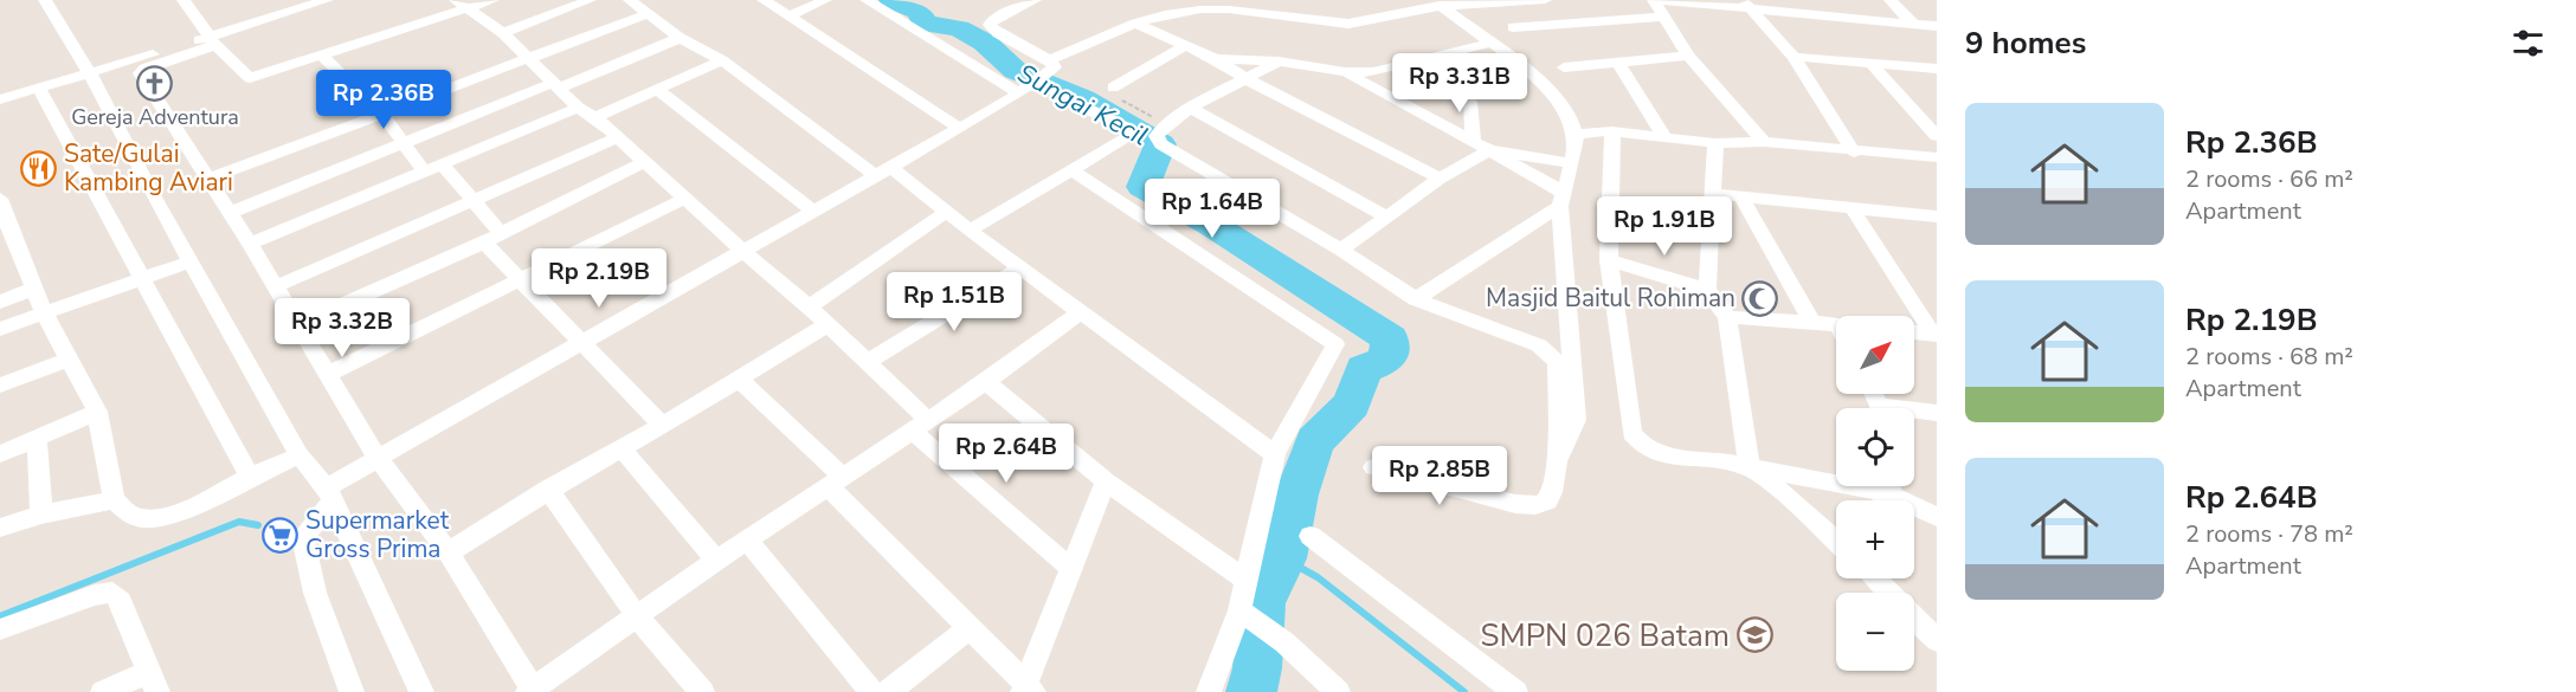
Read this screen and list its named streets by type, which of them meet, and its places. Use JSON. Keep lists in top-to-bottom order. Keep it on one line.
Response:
{"water":["Sungai Kecil"],"places":{"church":["Gereja Adventura"],"restaurant":["Sate/Gulai Kambing Aviari"],"mosque":["Masjid Baitul Rohiman"],"supermarket":["Supermarket Gross Prima"],"school or university":["SMPN 026 Batam"]},"north":"top right","page":{"heading":"9 homes","price":["Rp 3.31B","Rp 2.36B","Rp 1.64B","Rp 1.91B","Rp 2.19B","Rp 1.51B","Rp 3.32B","Rp 2.64B","Rp 2.85B"],"list":[{"name":"Rp 2.36B","note":"2 rooms · 66 m² · Apartment"},{"name":"Rp 2.19B","note":"2 rooms · 68 m² · Apartment"},{"name":"Rp 2.64B","note":"2 rooms · 78 m² · Apartment"}],"map_buttons":["+","−"]}}
